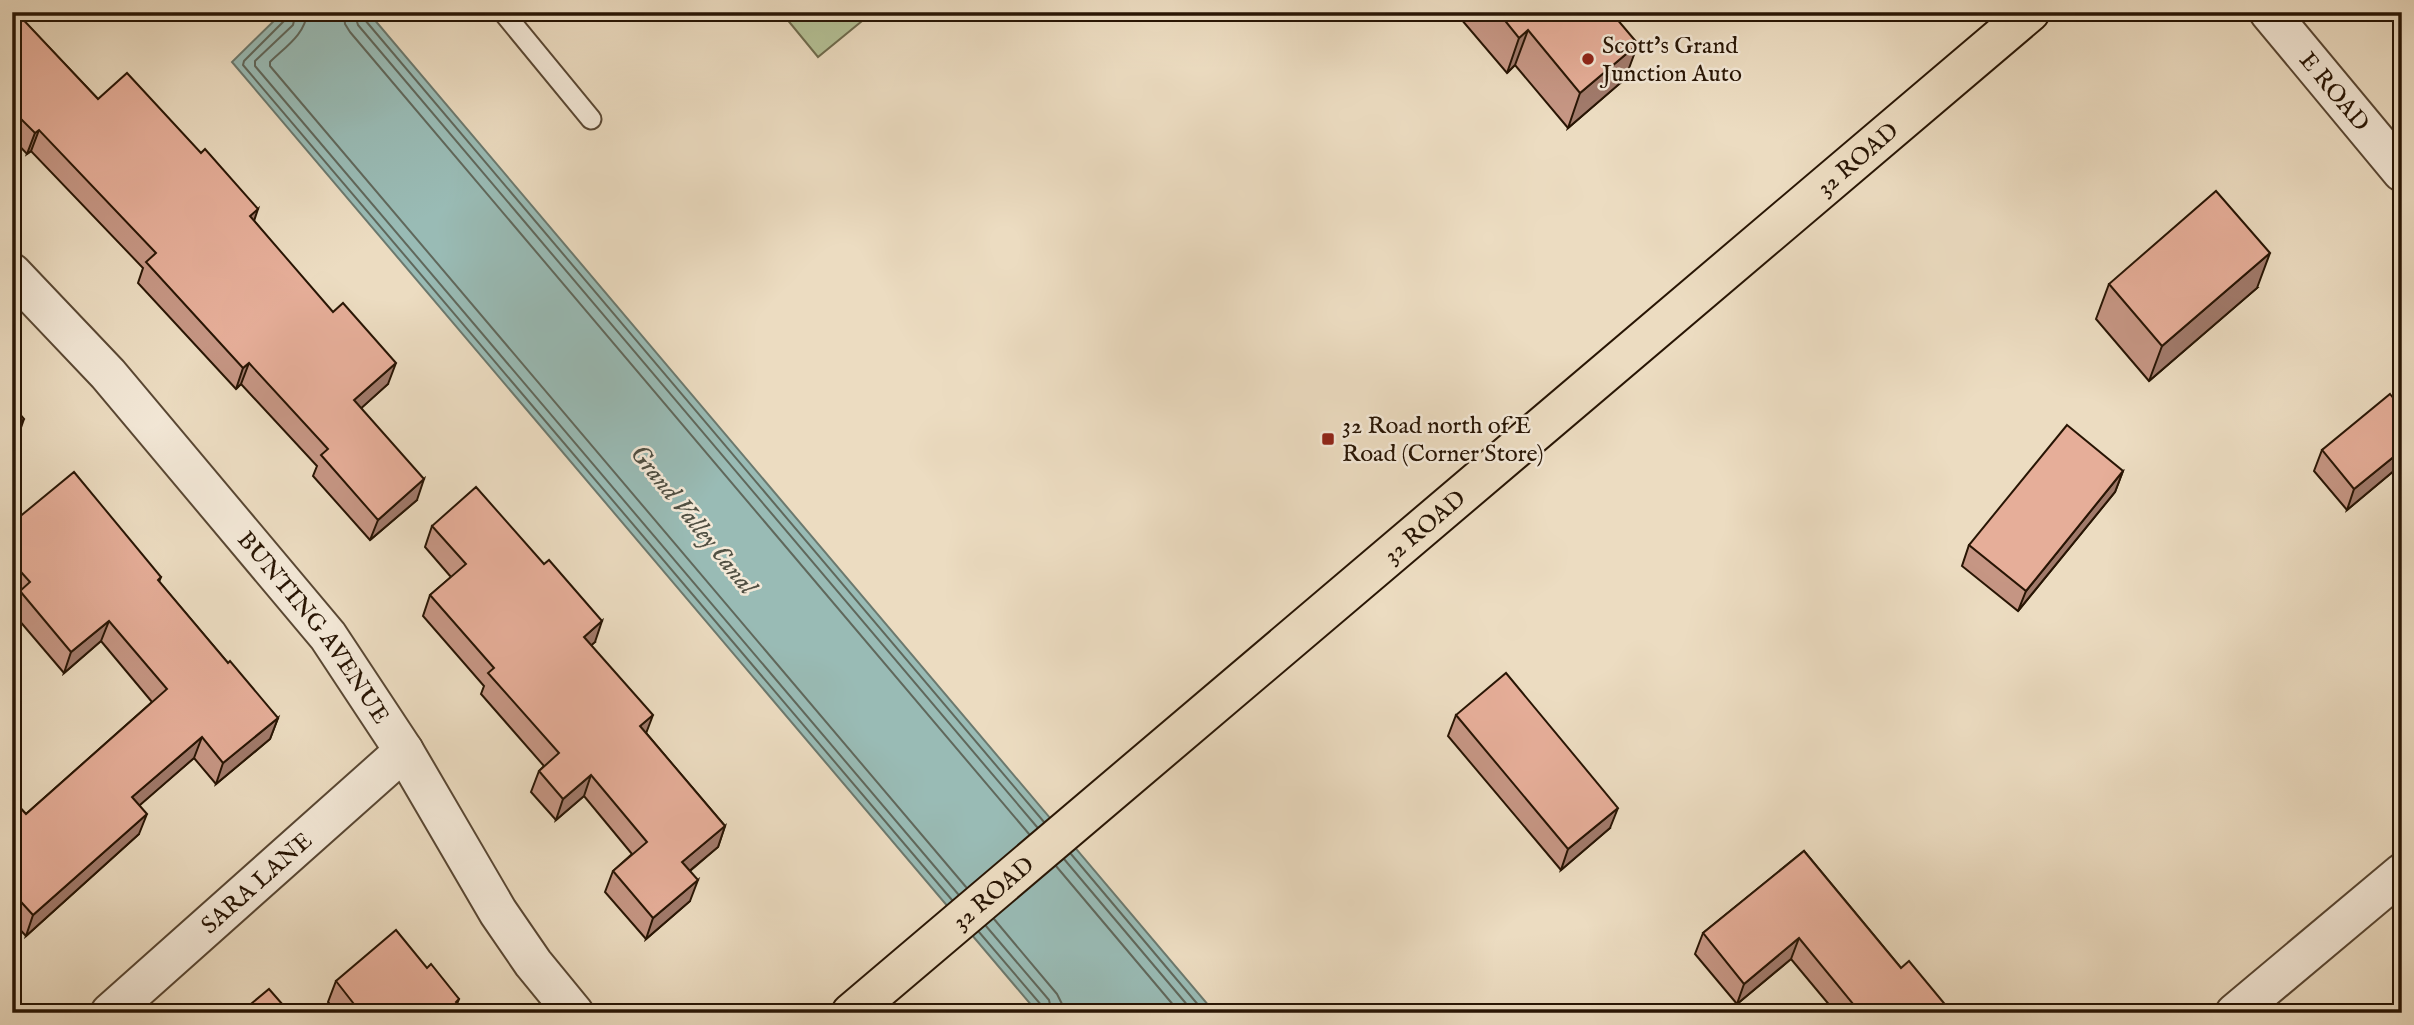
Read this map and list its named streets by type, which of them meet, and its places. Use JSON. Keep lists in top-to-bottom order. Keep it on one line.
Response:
{"streets":{"main road":["32 ROAD"],"street":["E ROAD","BUNTING AVENUE","SARA LANE"]},"crossings":[["BUNTING AVENUE","SARA LANE"]],"water":["Grand Valley Canal"],"places":{"other":["Scott's Grand Junction Auto"],"transit":["32 Road north of E Road (Corner Store)"]}}
